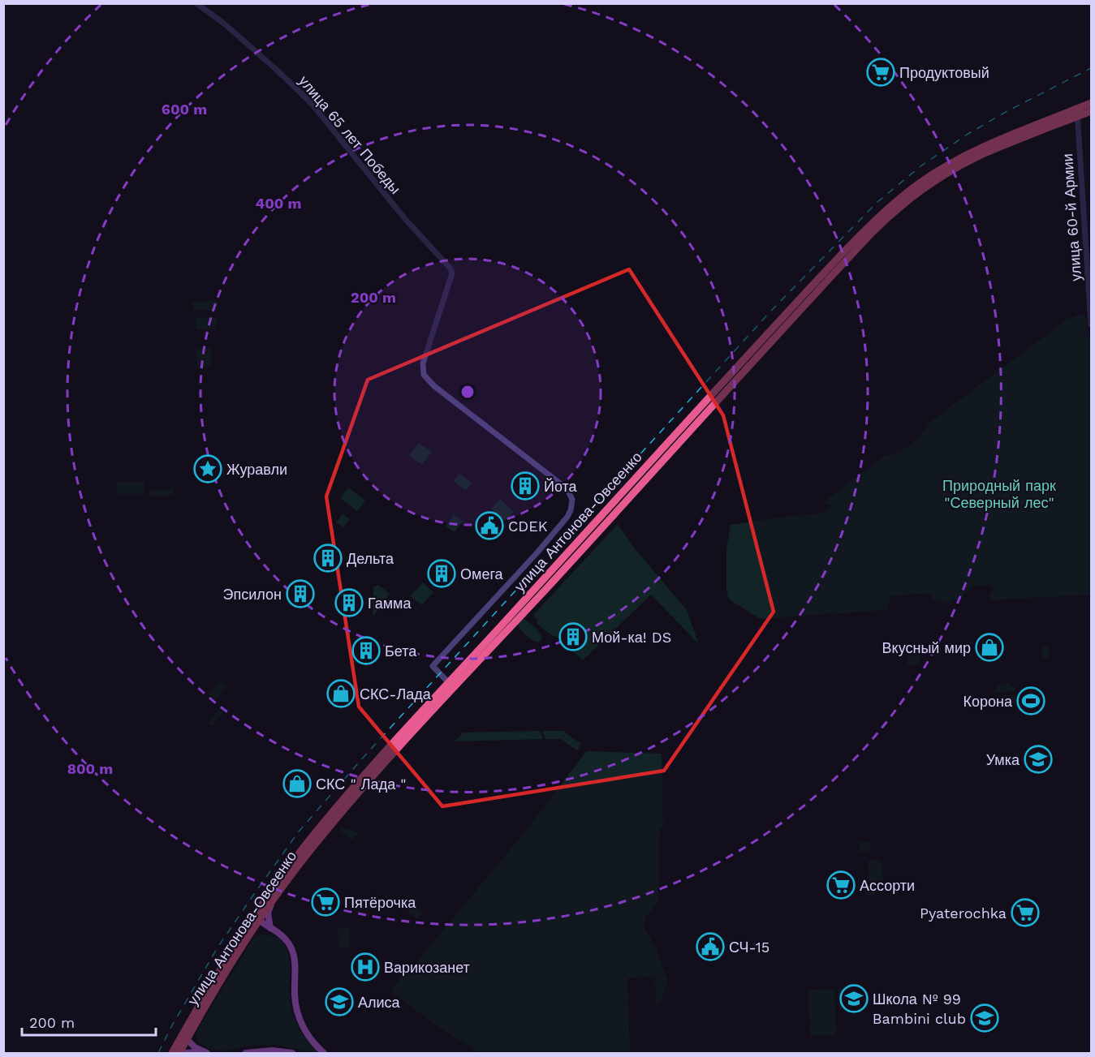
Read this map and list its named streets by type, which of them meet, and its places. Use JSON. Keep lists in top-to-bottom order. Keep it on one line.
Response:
{"streets":{"highway":["улица Антонова-Овсеенко"],"street":["улица 65 лет Победы","улица 60-й Армии"]},"crossings":[["улица 65 лет Победы","улица Антонова-Овсеенко"],["улица 60-й Армии","улица Антонова-Овсеенко"]],"parks":["Природный парк \"Северный лес\""],"places":{"supermarket":["Продуктовый","Ассорти","Пятёрочка","Pyaterochka"],"place":["Журавли"],"building":["Йота","Дельта","Омега","Эпсилон","Гамма","Мой-ка! DS","Бета"],"public building":["CDEK","СЧ-15"],"shop":["Вкусный мир","СКС-Лада","СКС \" Лада \""],"sports":["Корона"],"school or university":["Умка","Школа № 99","Алиса","Bambini club"],"hospital":["Варикозанет"]},"scale_bar":"200 m","rings":["600 m","400 m","200 m","800 m"]}
